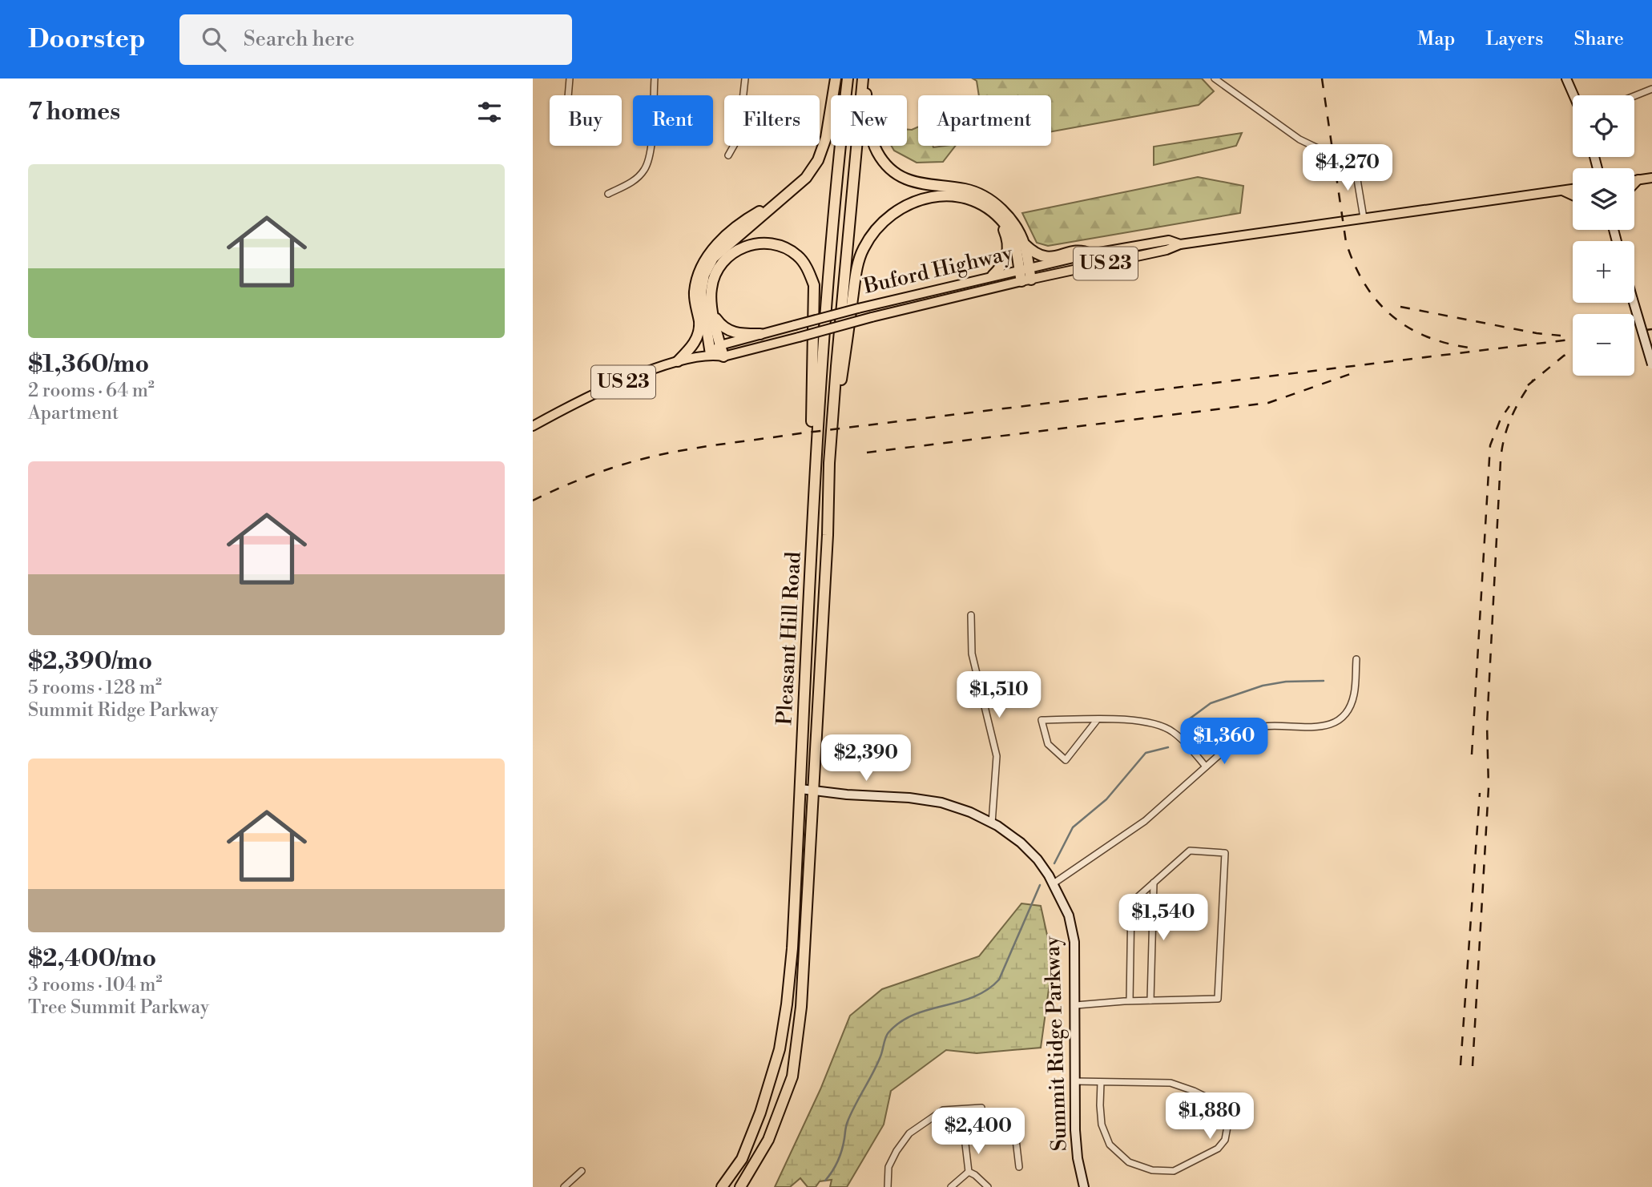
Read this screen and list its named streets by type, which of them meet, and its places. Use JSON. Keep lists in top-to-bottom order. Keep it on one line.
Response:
{"streets":{"highway":["Pleasant Hill Road"],"main road":["US 23","Buford Highway"],"street":["Summit Ridge Parkway"]},"crossings":[["Pleasant Hill Road","Summit Ridge Parkway"]],"page":{"header":"Doorstep","search":"Search here","nav":["Map","Layers","Share"],"heading":"7 homes","map_buttons":["+","−"],"chip":["Buy","Rent","Filters","New","Apartment"],"price":["$4,270","$1,510","$1,360","$2,390","$1,540","$1,880","$2,400"],"list":[{"name":"$1,360/mo","note":"2 rooms · 64 m² · Apartment"},{"name":"$2,390/mo","note":"5 rooms · 128 m² · Summit Ridge Parkway"},{"name":"$2,400/mo","note":"3 rooms · 104 m² · Tree Summit Parkway"}]}}
